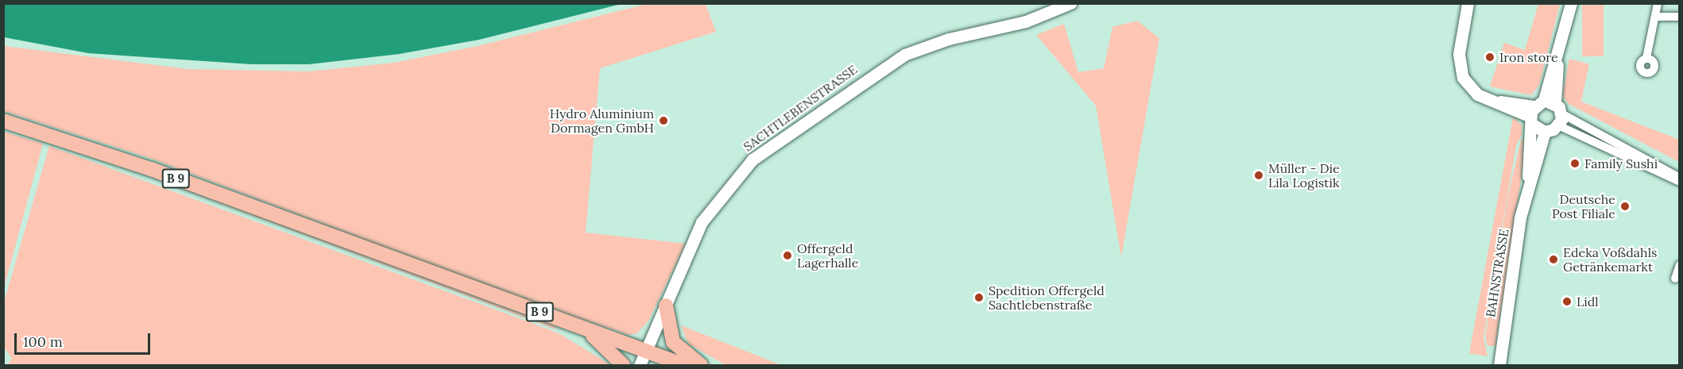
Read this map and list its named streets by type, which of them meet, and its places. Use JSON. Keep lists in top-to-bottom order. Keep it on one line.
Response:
{"streets":{"main road":["B 9"],"street":["SACHTLEBENSTRASSE","BAHNSTRASSE"]},"crossings":[["SACHTLEBENSTRASSE","B 9"]],"places":["Iron store","Hydro Aluminium Dormagen GmbH","Family Sushi","Müller - Die Lila Logistik","Deutsche Post Filiale","Offergeld Lagerhalle","Edeka Voßdahls Getränkemarkt","Spedition Offergeld Sachtlebenstraße","Lidl"],"scale_bar":"100 m"}
